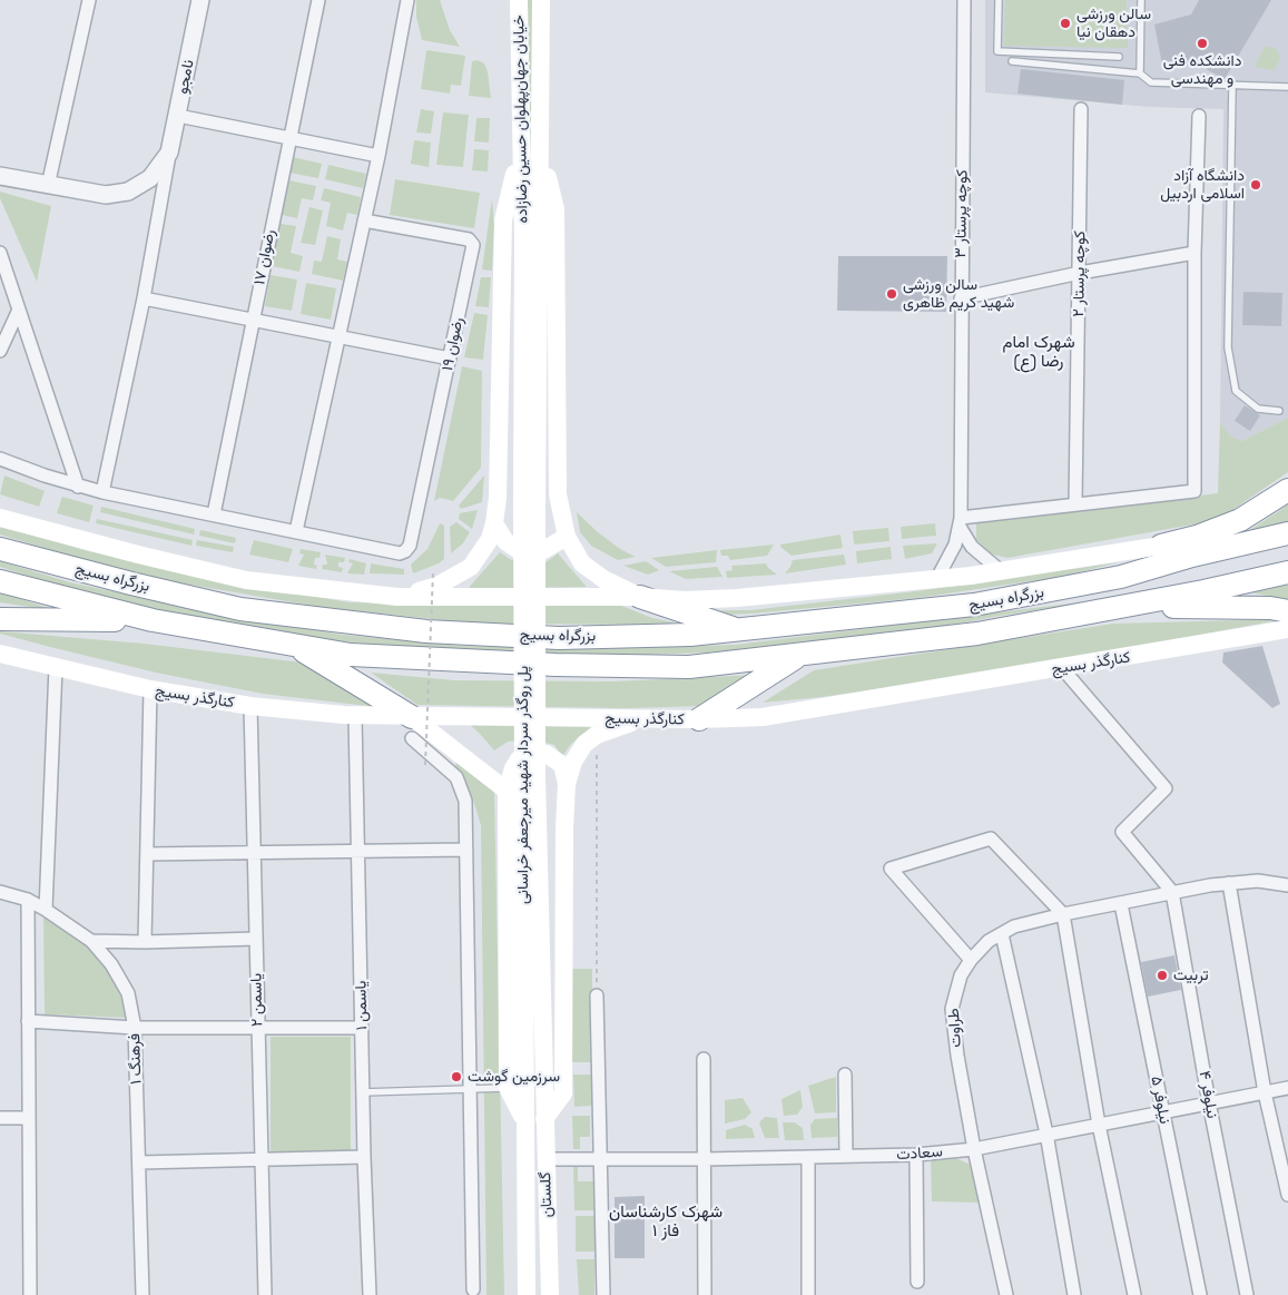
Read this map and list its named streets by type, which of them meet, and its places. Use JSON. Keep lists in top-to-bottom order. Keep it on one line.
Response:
{"streets":{"highway":["بزرگراه بسیج"],"main road":["خیابان جهان‌پهلوان حسین رضا‌زاده","کنارگذر بسیج","پل روگذر سردار شهید میرجعفر خراسانی","گلستان"],"street":["نامجو","کوچه پرستار ۳","رضوان ۱۷","کوچه پرستار ۲","رضوان ۱۹","یاسمن ۲","یاسمن ۱","طراوت","فرهنگ ۱","نیلوفر ۴","نیلوفر ۵","سعادت"]},"crossings":[["خیابان جهان‌پهلوان حسین رضا‌زاده","پل روگذر سردار شهید میرجعفر خراسانی"],["کنارگذر بسیج","یاسمن ۲"],["کنارگذر بسیج","یاسمن ۱"],["پل روگذر سردار شهید میرجعفر خراسانی","گلستان"],["طراوت","نیلوفر ۴"],["طراوت","نیلوفر ۵"],["طراوت","سعادت"],["نیلوفر ۴","سعادت"],["نیلوفر ۵","سعادت"],["سعادت","گلستان"]],"districts":["شهرک امام رضا (ع)","شهرک کارشناسان فاز ۱"],"places":["سالن ورزشی دهقان نیا","دانشکده فنی و مهندسی","دانشگاه آزاد اسلامی اردبیل","سالن ورزشی شهید کریم ظاهری","تربیت","سرزمین گوشت"]}
